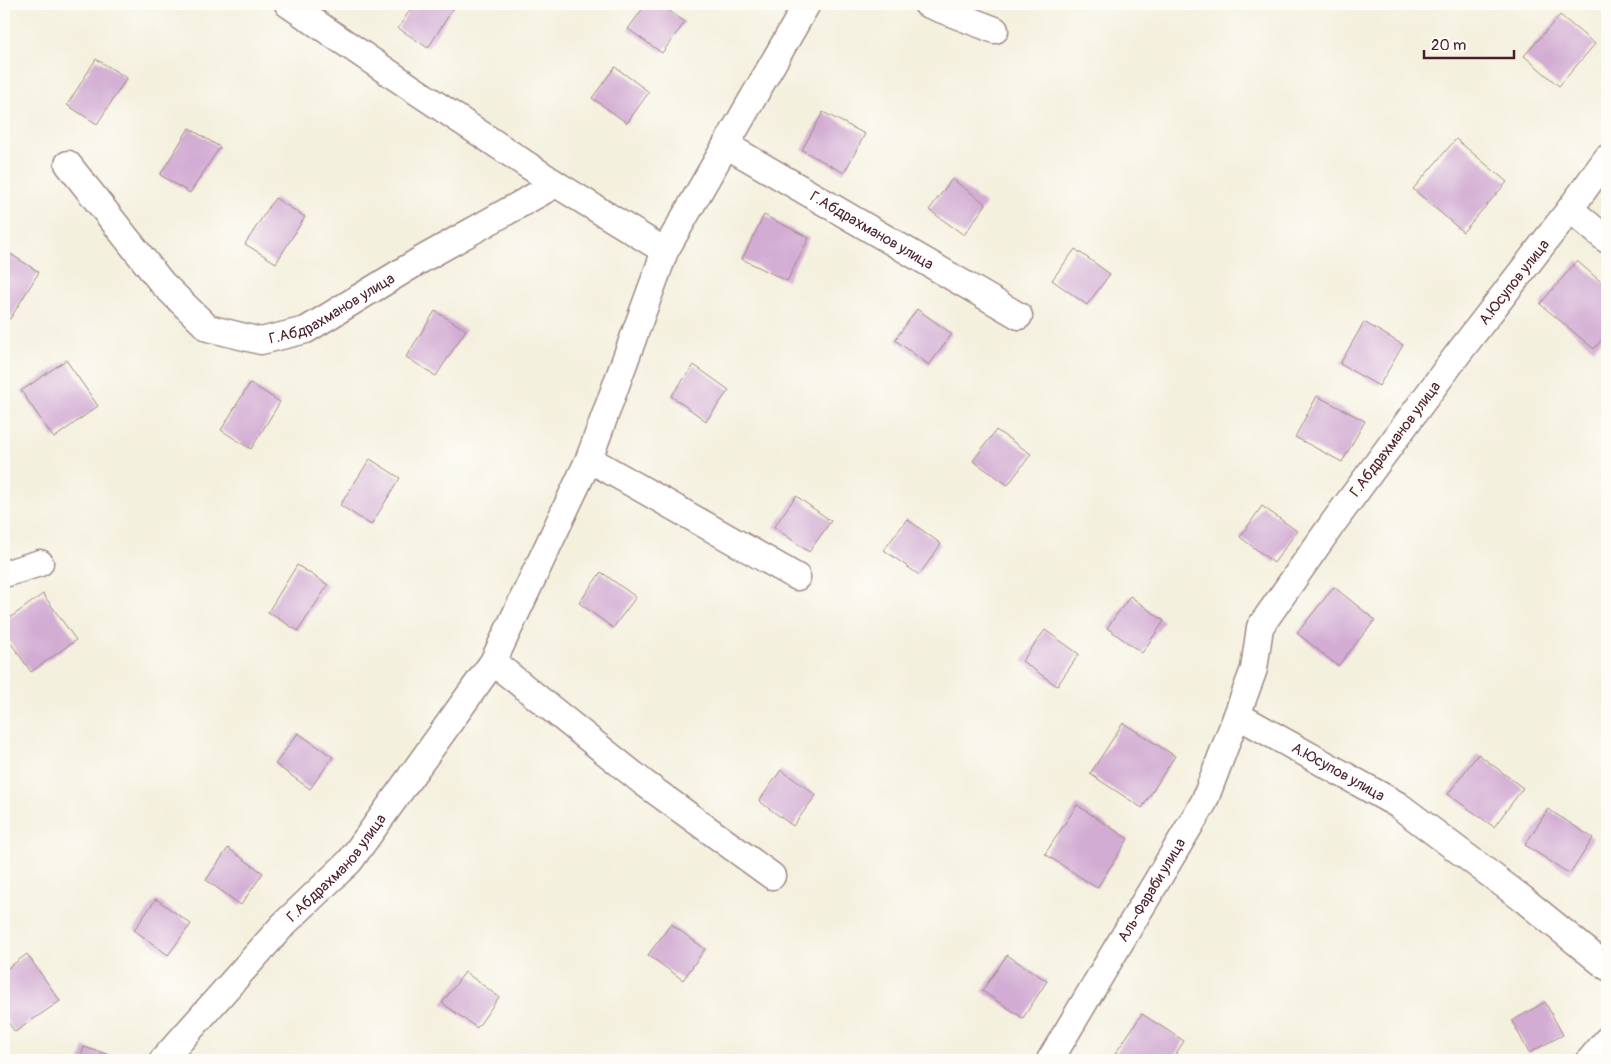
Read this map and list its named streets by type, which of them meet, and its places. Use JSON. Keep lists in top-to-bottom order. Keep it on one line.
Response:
{"streets":{"street":["Г.Абдрахманов улица","А.Юсупов улица","Аль-Фараби улица"]},"crossings":[["Г.Абдрахманов улица","А.Юсупов улица"],["Г.Абдрахманов улица","Аль-Фараби улица"],["А.Юсупов улица","Аль-Фараби улица"]],"scale_bar":"20 m"}
